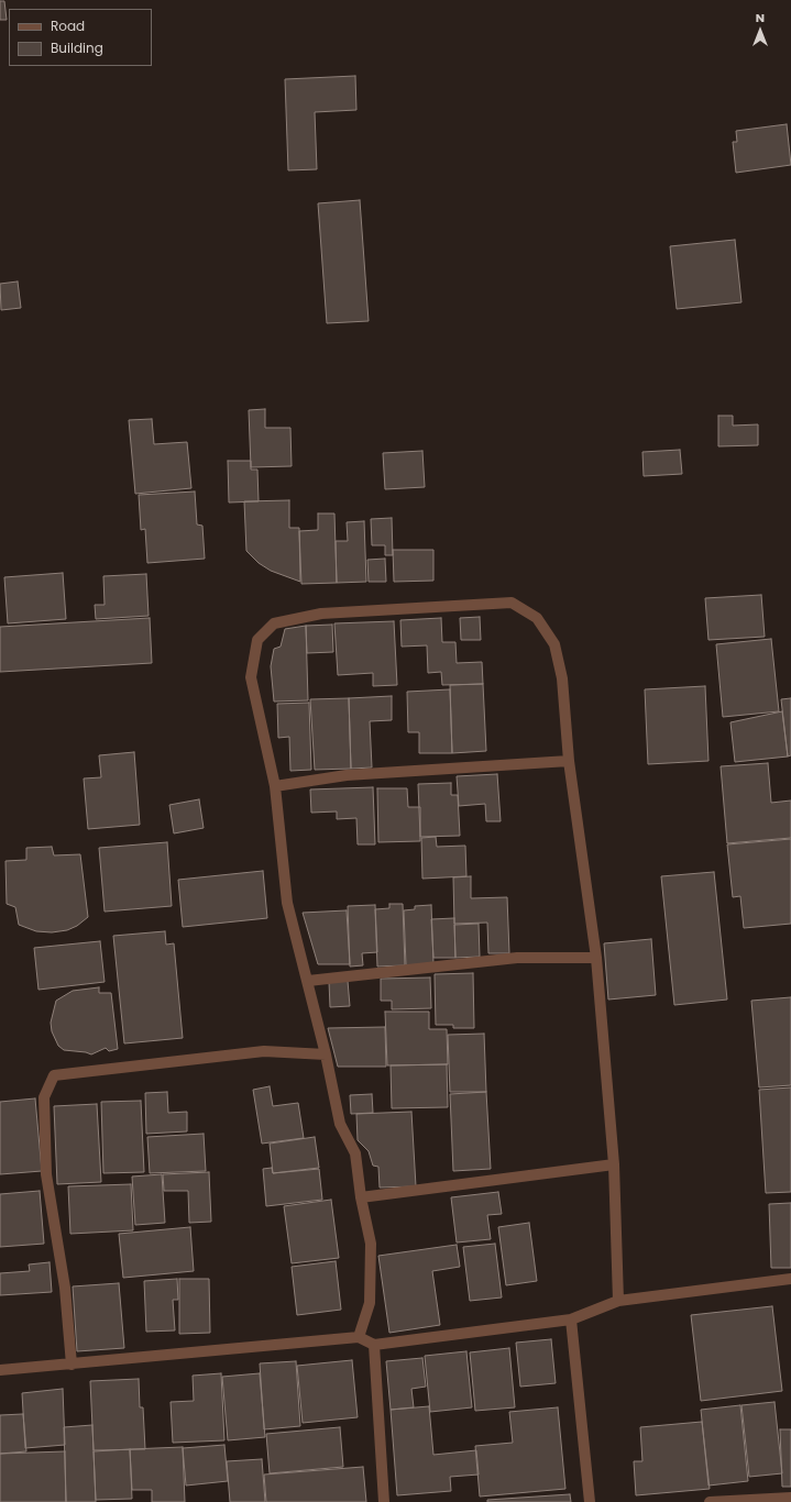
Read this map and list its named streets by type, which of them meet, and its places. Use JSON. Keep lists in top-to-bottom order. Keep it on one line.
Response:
{"legend":["Road","Building"],"north":"top"}
